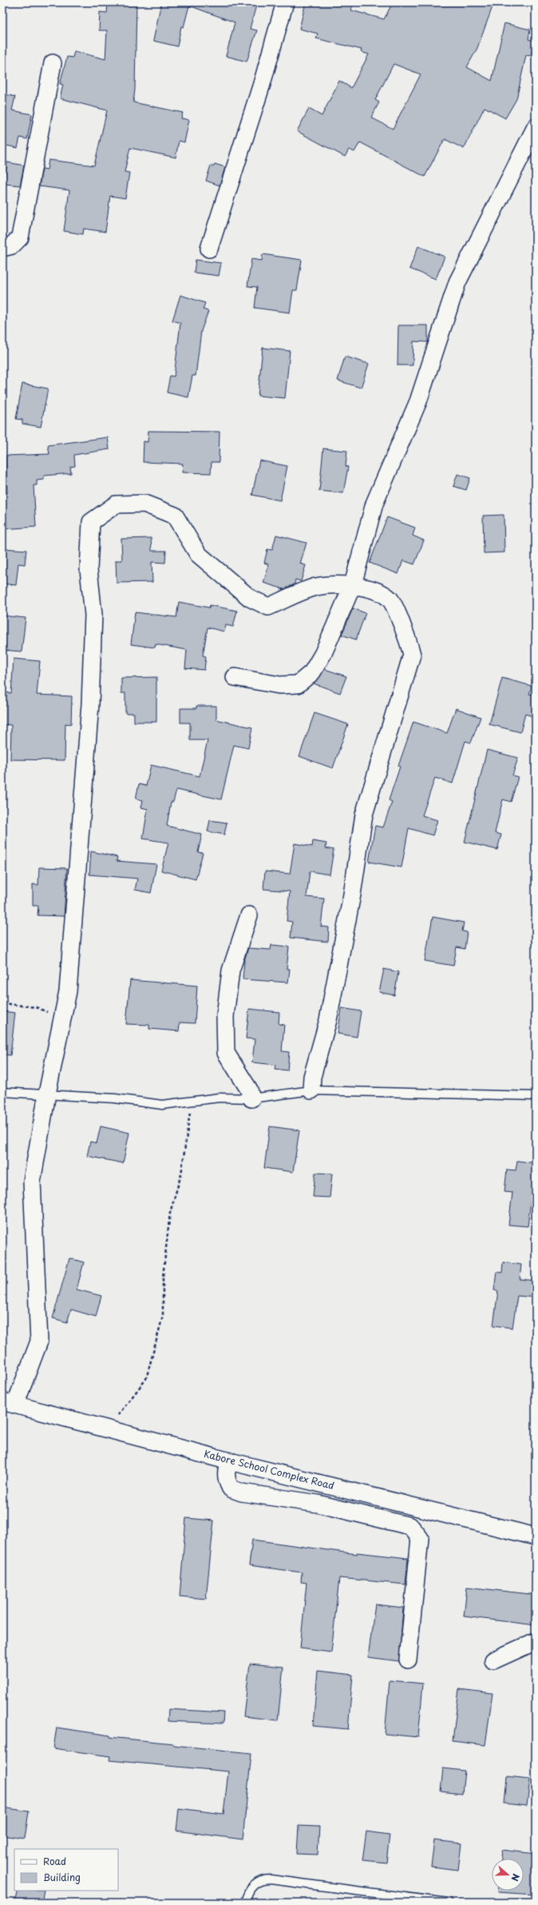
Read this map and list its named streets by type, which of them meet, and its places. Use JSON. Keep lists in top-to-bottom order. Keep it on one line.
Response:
{"streets":{"street":["Kabore School Complex Road"]},"legend":["Road","Building"],"north":"right"}
